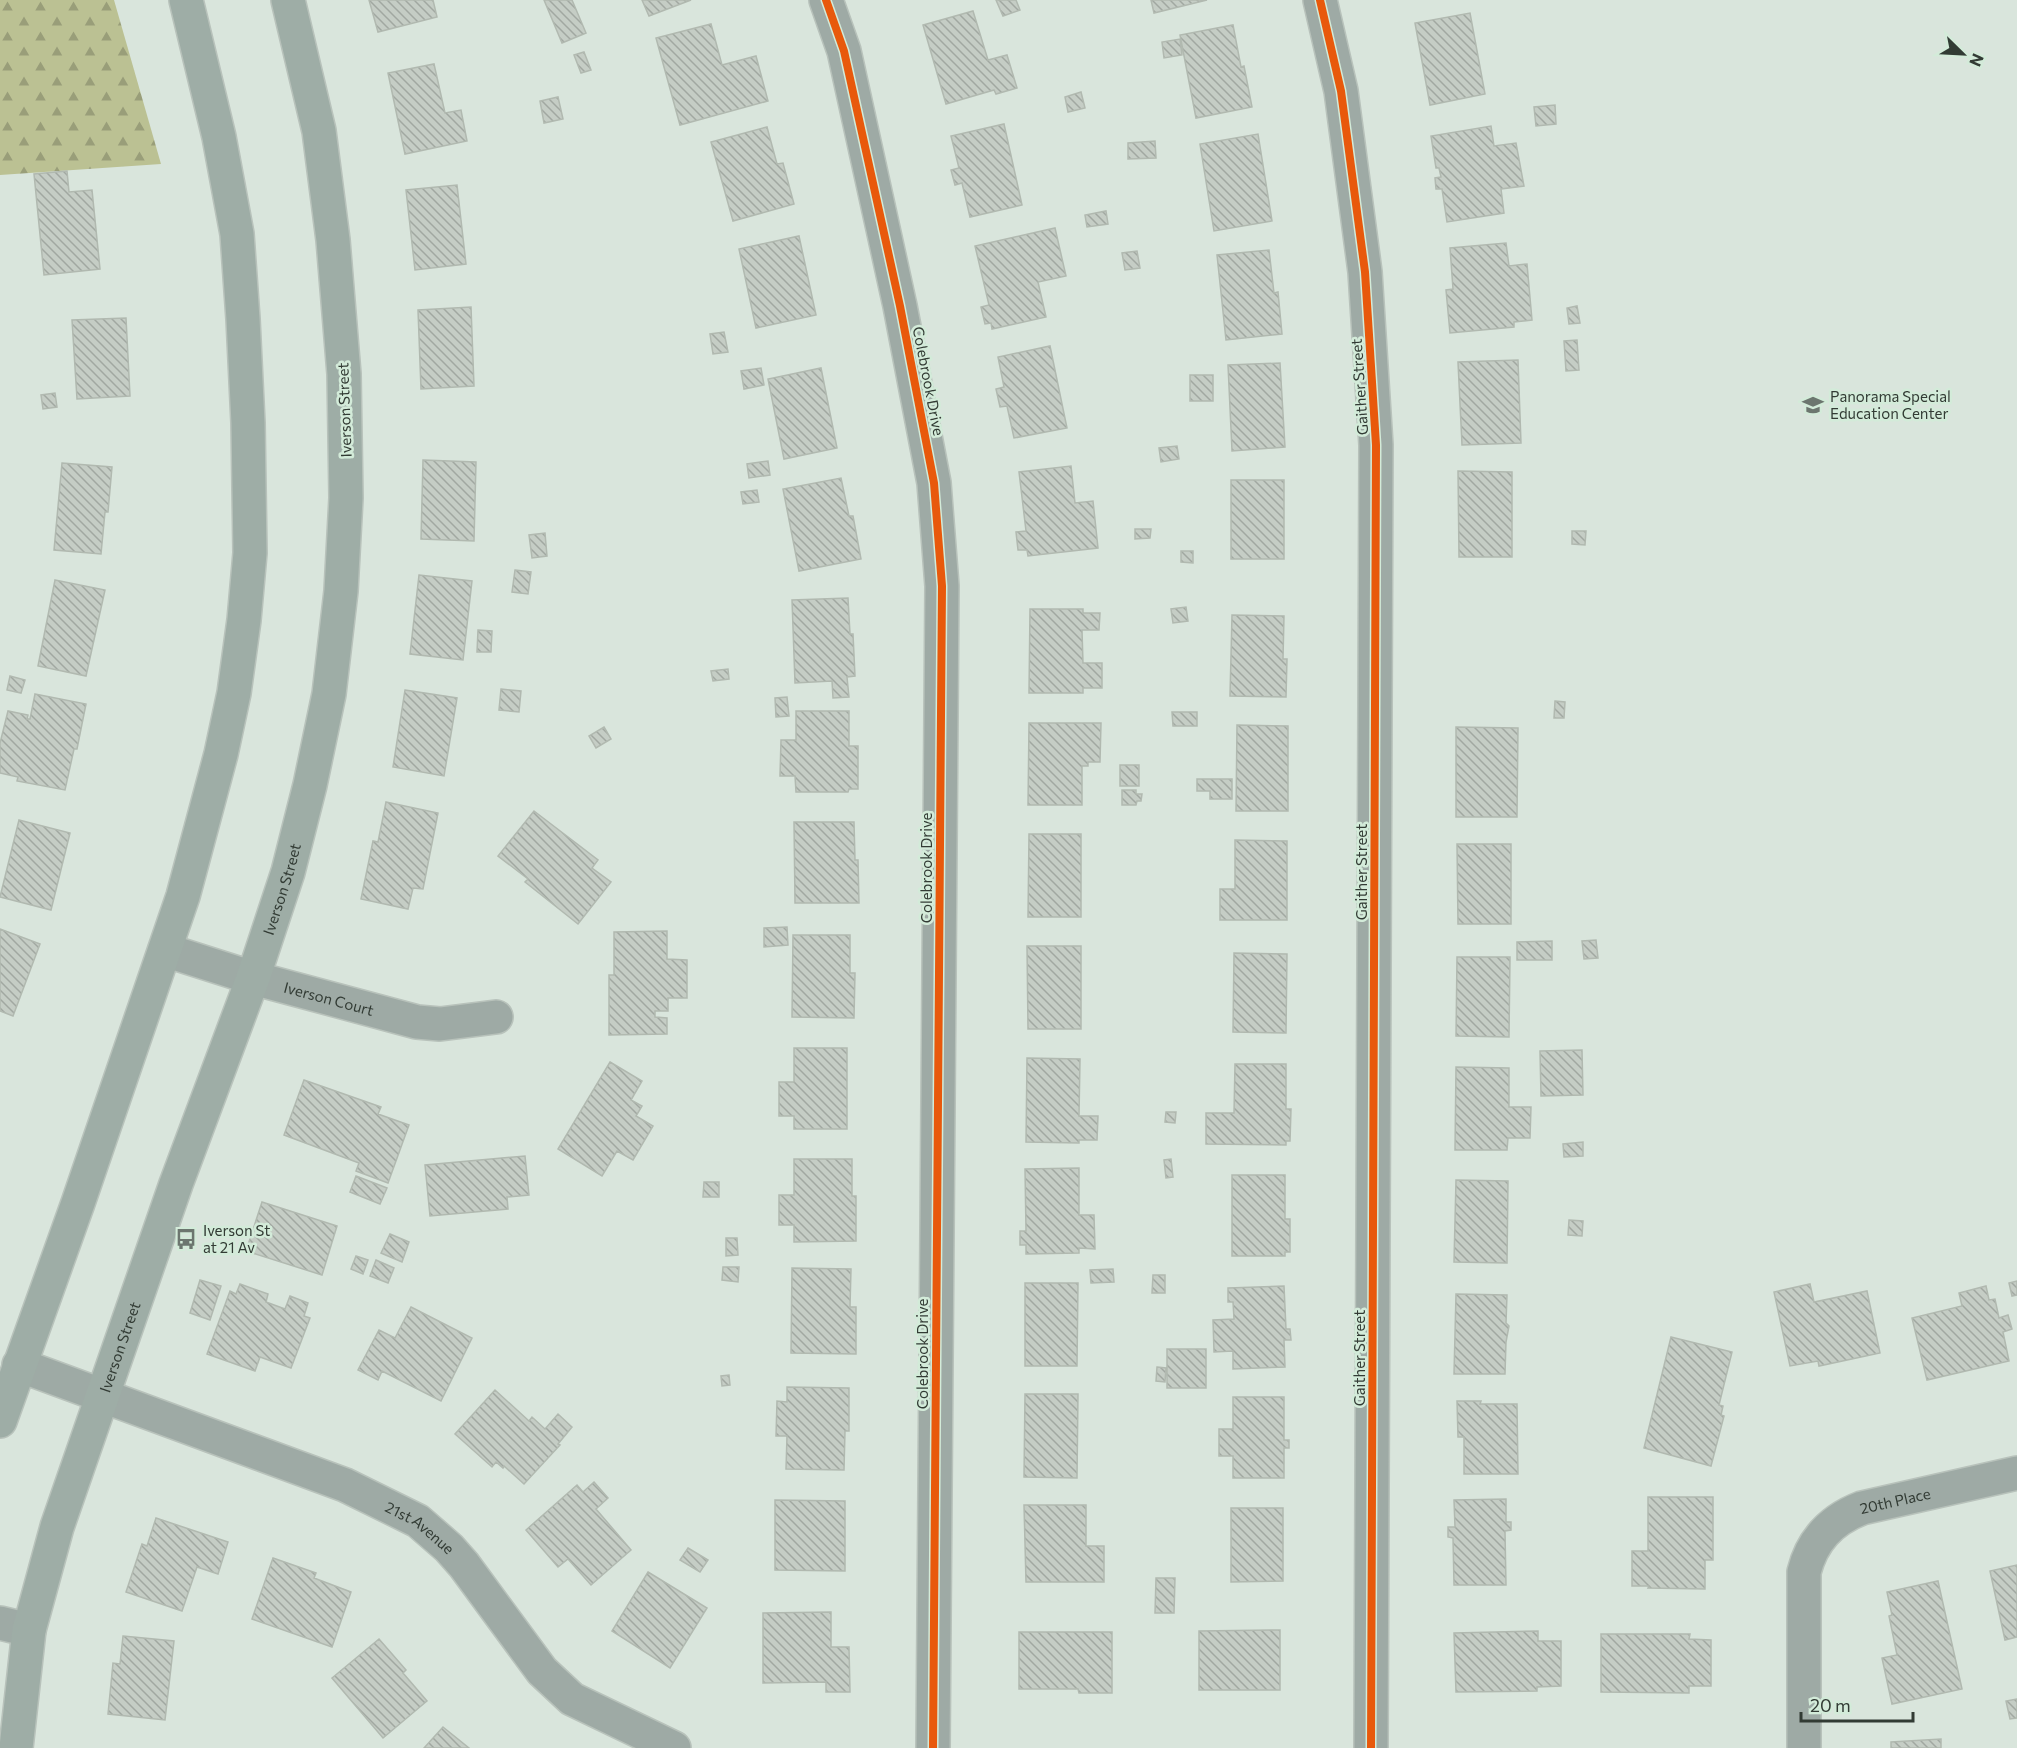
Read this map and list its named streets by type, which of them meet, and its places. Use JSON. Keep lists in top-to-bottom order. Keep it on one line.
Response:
{"streets":{"main road":["Iverson Street"],"street":["Colebrook Drive","Gaither Street","Iverson Court","20th Place","21st Avenue"]},"crossings":[["Iverson Street","Iverson Court"],["Iverson Street","21st Avenue"]],"places":{"school or university":["Panorama Special Education Center"],"bus stop":["Iverson St at 21 Av"]},"scale_bar":"20 m","north":"bottom right"}
